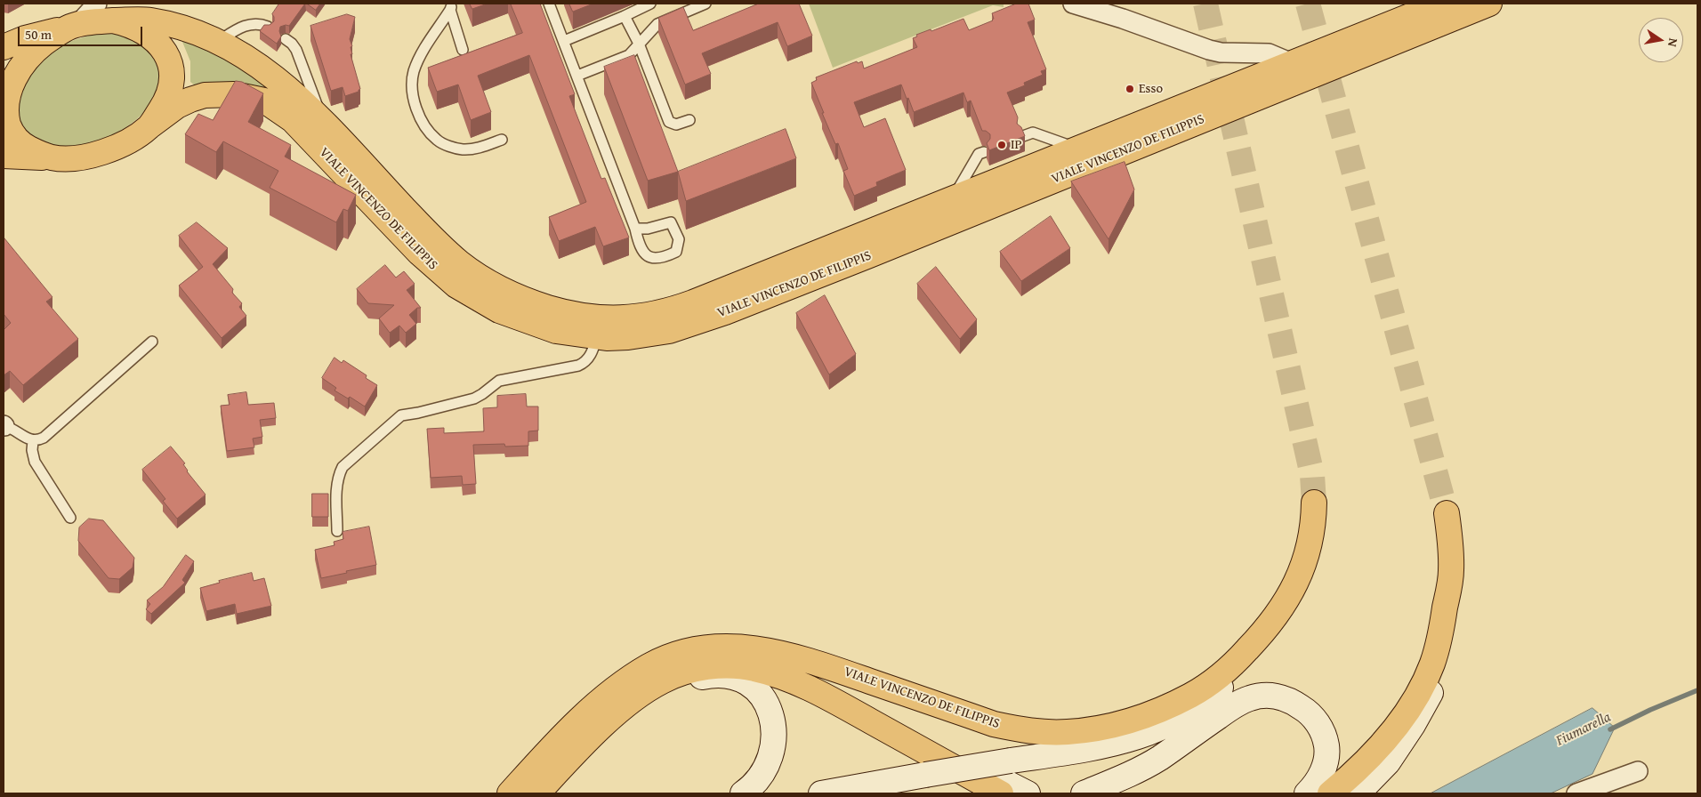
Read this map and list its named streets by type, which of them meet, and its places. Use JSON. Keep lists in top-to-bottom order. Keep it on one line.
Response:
{"streets":{"main road":["VIALE VINCENZO DE FILIPPIS"]},"water":["Fiumarella"],"places":["Esso","IP"],"scale_bar":"50 m","north":"right"}
